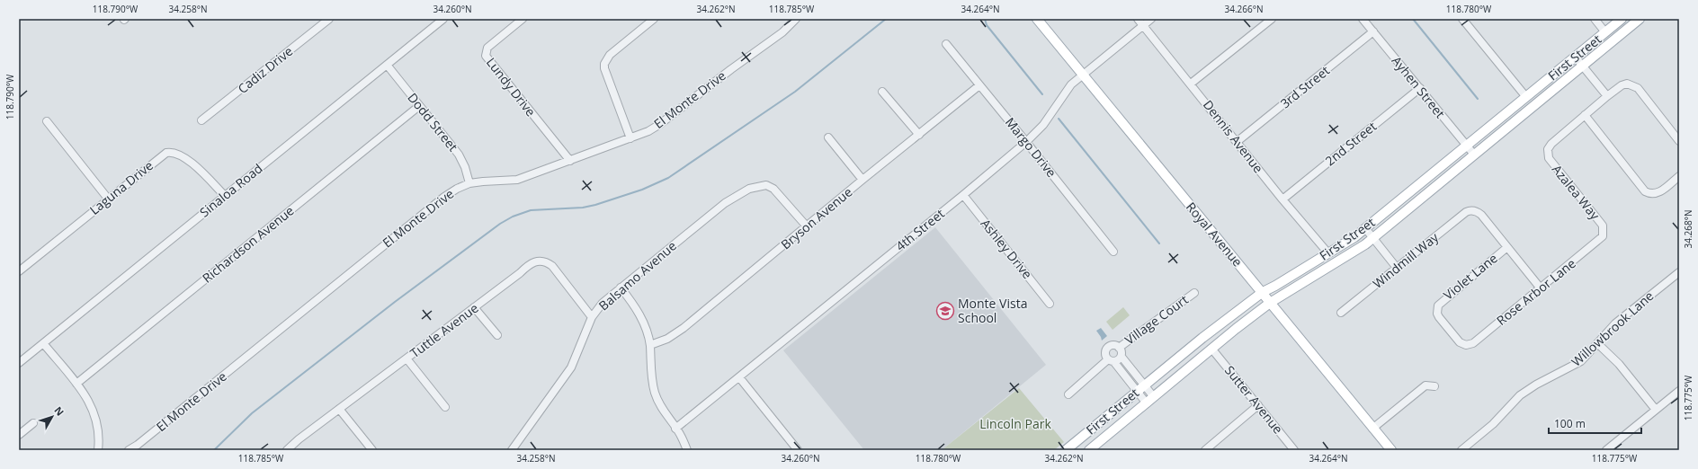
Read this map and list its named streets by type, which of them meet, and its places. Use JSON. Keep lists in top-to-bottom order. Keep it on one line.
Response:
{"streets":{"main road":["First Street","Royal Avenue"],"street":["Cadiz Drive","Lundy Drive","3rd Street","Ayhen Street","El Monte Drive","Dodd Street","Dennis Avenue","2nd Street","Margo Drive","Laguna Drive","Sinaloa Road","Azalea Way","Bryson Avenue","4th Street","Richardson Avenue","Ashley Drive","Windmill Way","Balsamo Avenue","Violet Lane","Rose Arbor Lane","Village Court","Willowbrook Lane","Tuttle Avenue","Sutter Avenue"]},"crossings":[["First Street","Ayhen Street"],["First Street","Dennis Avenue"],["First Street","Royal Avenue"],["First Street","Village Court"],["First Street","Sutter Avenue"],["Lundy Drive","El Monte Drive"],["3rd Street","Ayhen Street"],["3rd Street","Dennis Avenue"],["Ayhen Street","2nd Street"],["El Monte Drive","Dodd Street"],["Dodd Street","Sinaloa Road"],["Dodd Street","Richardson Avenue"],["Dennis Avenue","2nd Street"],["Dennis Avenue","4th Street"],["Margo Drive","Bryson Avenue"],["Margo Drive","4th Street"],["Laguna Drive","Sinaloa Road"],["Azalea Way","Rose Arbor Lane"],["Bryson Avenue","Balsamo Avenue"],["4th Street","Royal Avenue"],["4th Street","Ashley Drive"],["Windmill Way","Violet Lane"],["Balsamo Avenue","Tuttle Avenue"],["Violet Lane","Rose Arbor Lane"]],"parks":["Lincoln Park"],"places":{"school or university":["Monte Vista School"]},"scale_bar":"100 m","north":"top right","coordinates":["118.790°W","34.258°N","34.260°N","34.262°N","118.785°W","34.264°N","34.266°N","118.780°W","34.268°N","118.775°W"]}
